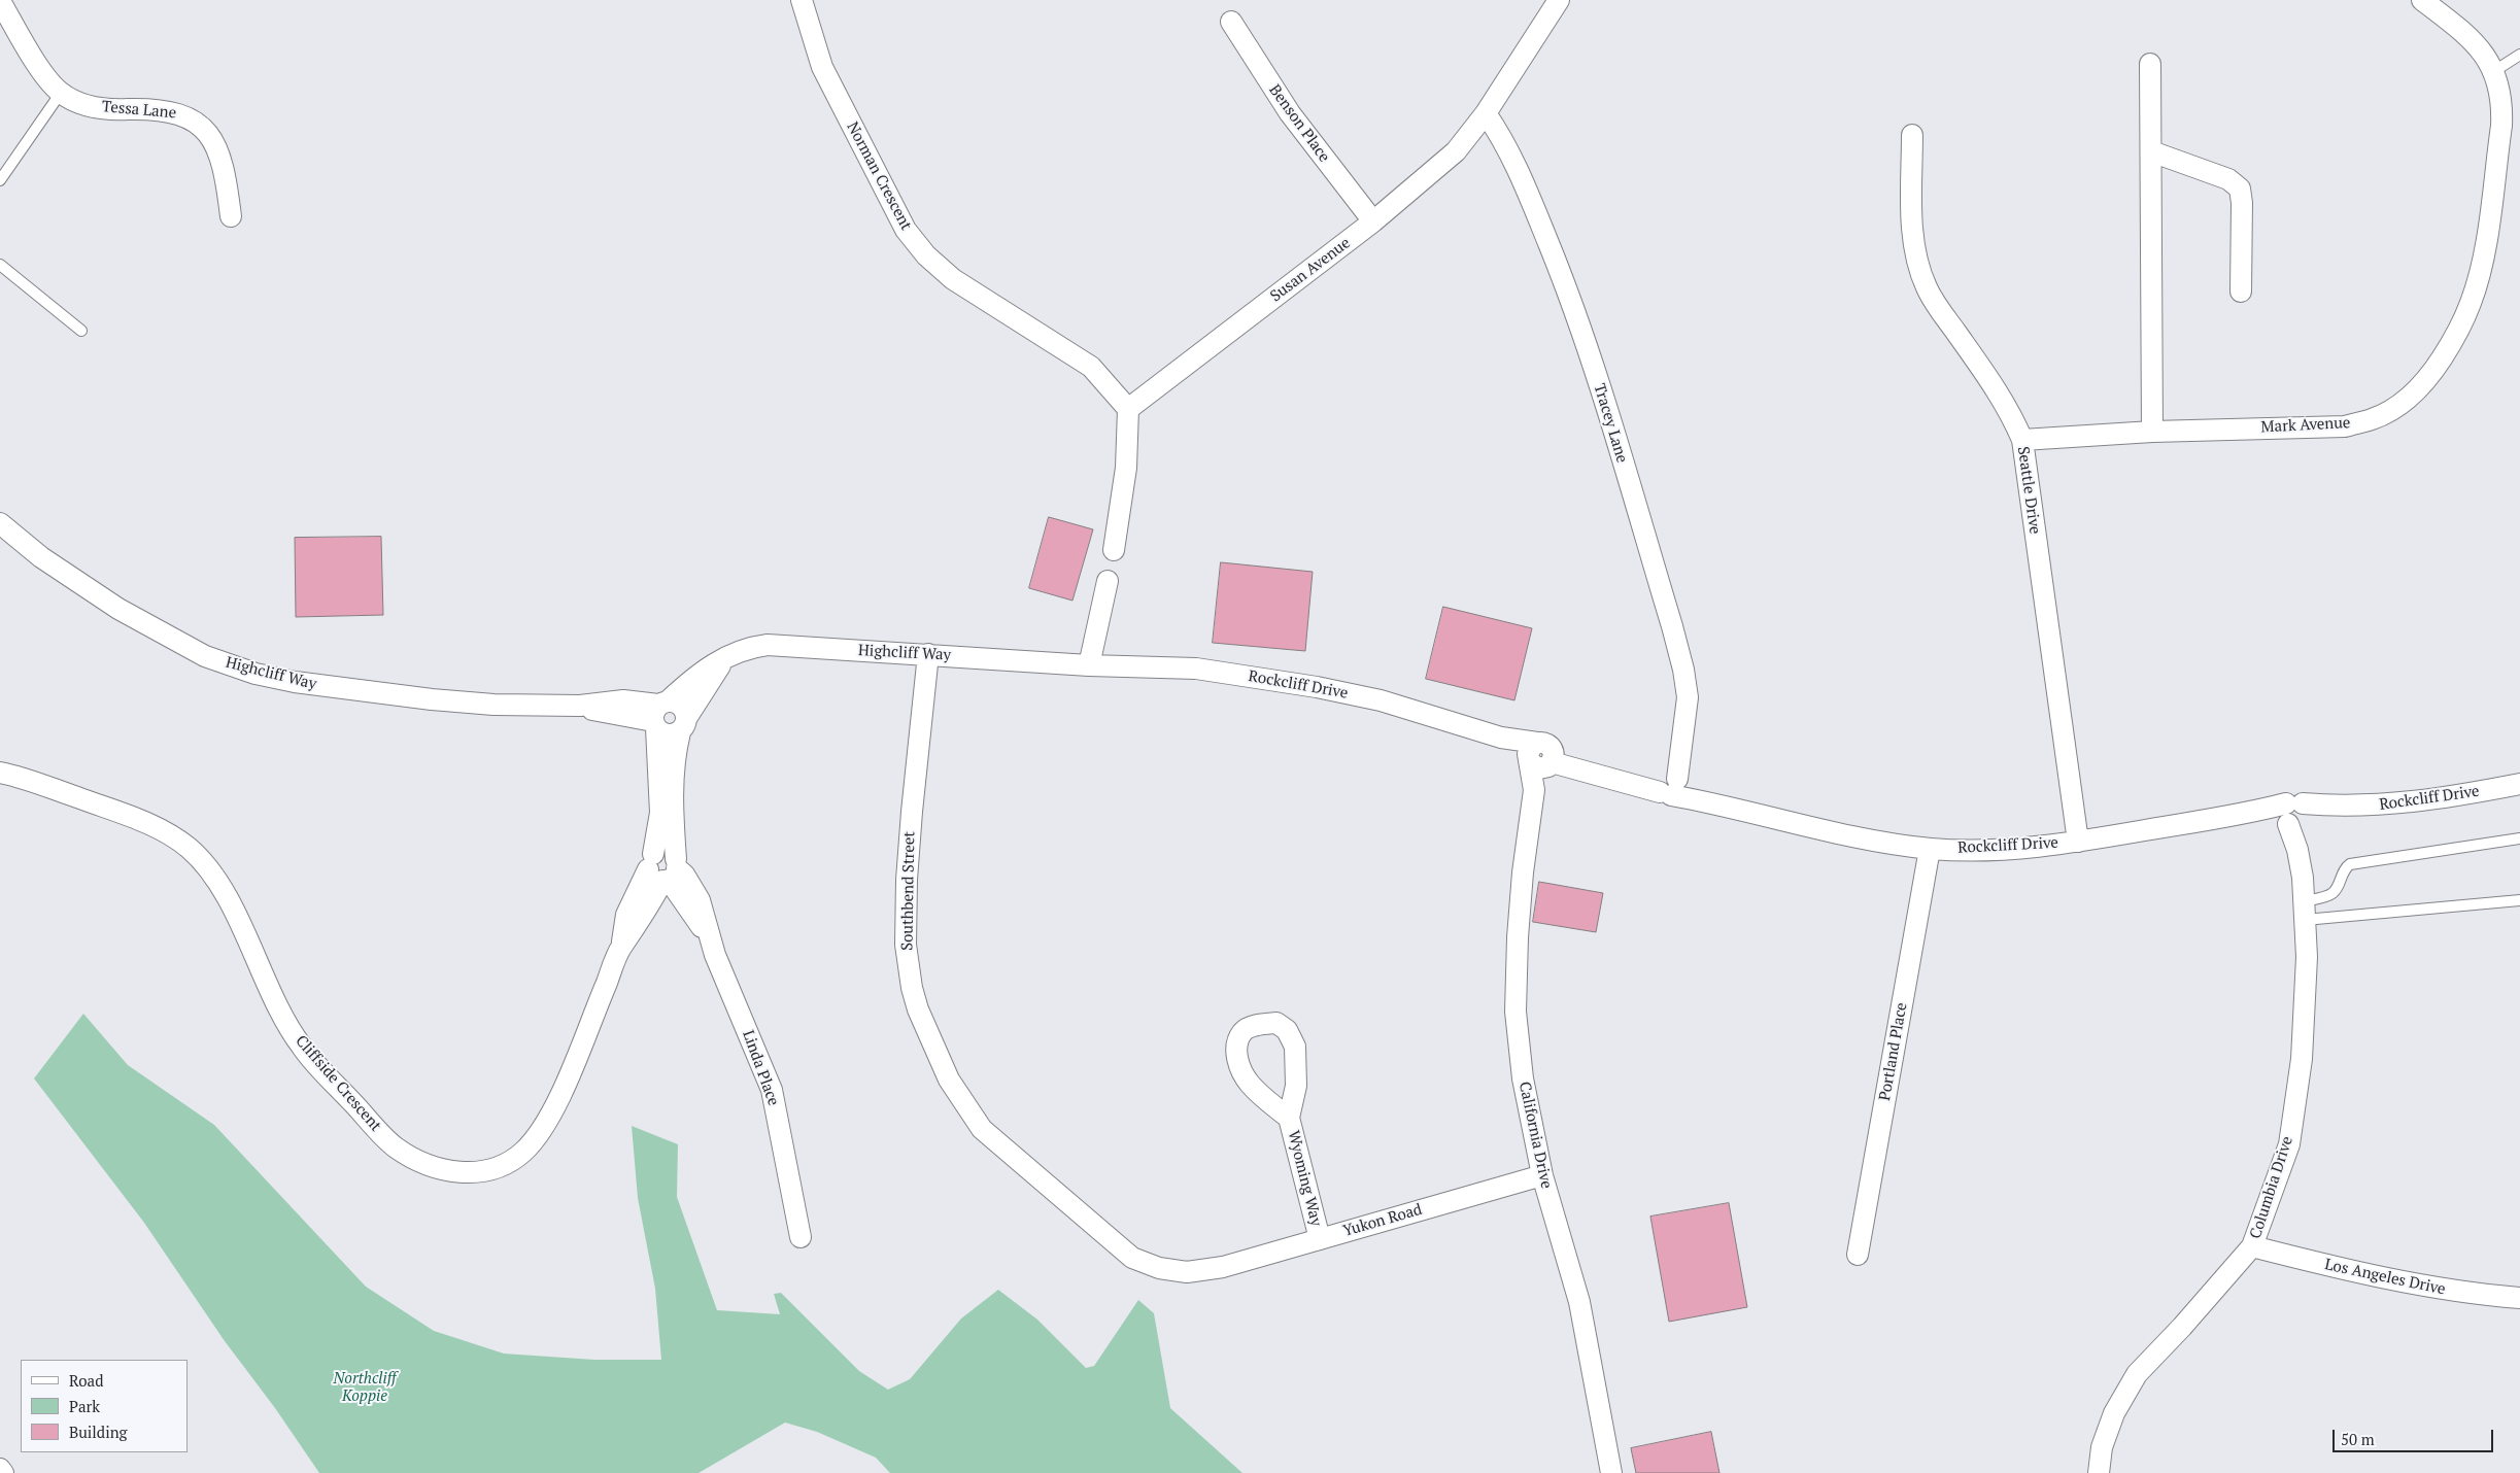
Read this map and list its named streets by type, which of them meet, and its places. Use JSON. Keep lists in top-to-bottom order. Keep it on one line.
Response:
{"streets":{"street":["Tessa Lane","Benson Place","Norman Crescent","Susan Avenue","Tracey Lane","Mark Avenue","Seattle Drive","Highcliff Way","Rockcliff Drive","Southbend Street","Portland Place","Linda Place","Cliffside Crescent","California Drive","Wyoming Way","Columbia Drive","Yukon Road","Los Angeles Drive"]},"crossings":[["Benson Place","Susan Avenue"],["Norman Crescent","Susan Avenue"],["Susan Avenue","Tracey Lane"],["Tracey Lane","Rockcliff Drive"],["Mark Avenue","Seattle Drive"],["Seattle Drive","Rockcliff Drive"],["Highcliff Way","Rockcliff Drive"],["Highcliff Way","Southbend Street"],["Highcliff Way","Cliffside Crescent"],["Rockcliff Drive","Portland Place"],["Rockcliff Drive","California Drive"],["Rockcliff Drive","Columbia Drive"],["Southbend Street","Yukon Road"],["Linda Place","Cliffside Crescent"],["California Drive","Yukon Road"],["Wyoming Way","Yukon Road"],["Columbia Drive","Los Angeles Drive"]],"parks":["Northcliff Koppie"],"legend":["Road","Park","Building"],"scale_bar":"50 m"}
